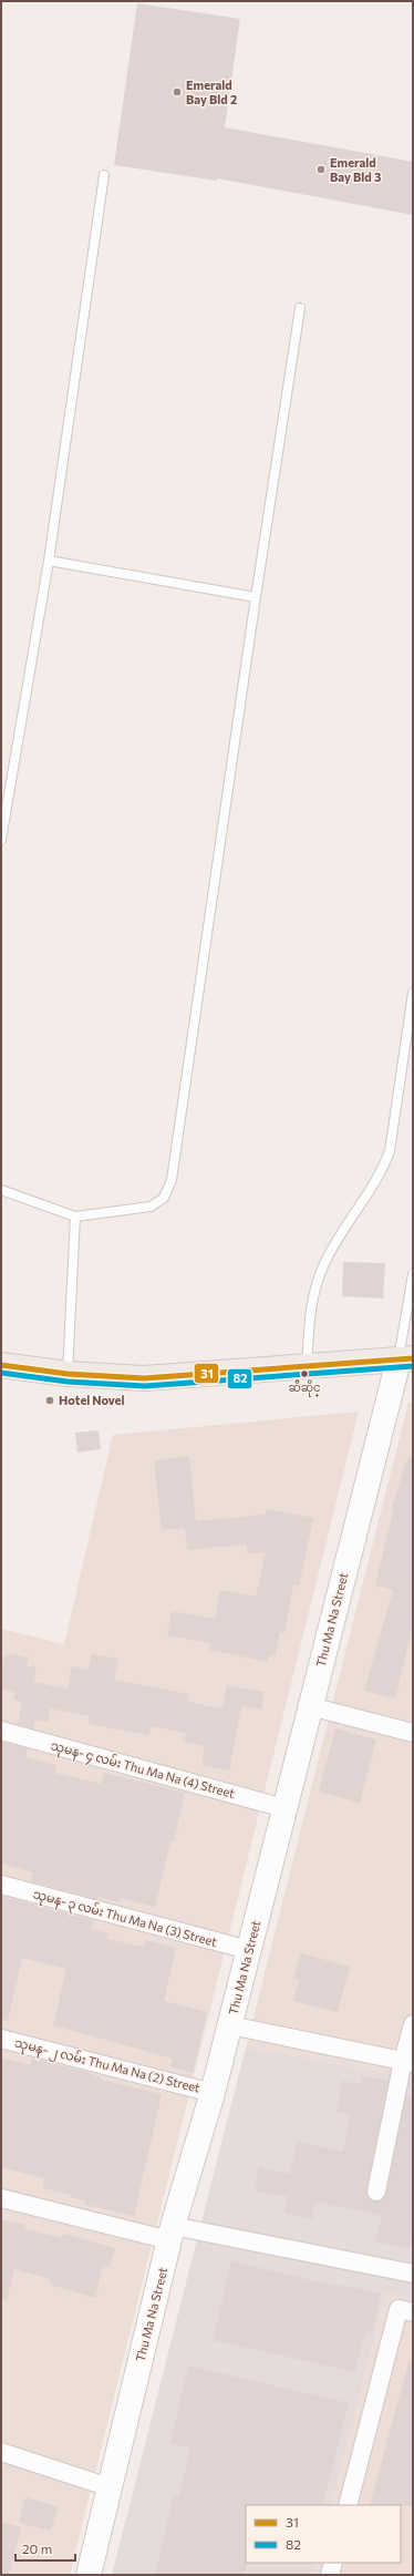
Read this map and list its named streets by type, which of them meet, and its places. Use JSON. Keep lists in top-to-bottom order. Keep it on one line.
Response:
{"streets":{"street":["Thu Ma Na Street","သုမန- ၄ လမ်း Thu Ma Na (4) Street","သုမန- ၃ လမ်း Thu Ma Na (3) Street","သုမန- ၂ လမ်း Thu Ma Na (2) Street"]},"crossings":[["Thu Ma Na Street","သုမန- ၄ လမ်း Thu Ma Na (4) Street"],["Thu Ma Na Street","သုမန- ၃ လမ်း Thu Ma Na (3) Street"],["Thu Ma Na Street","သုမန- ၂ လမ်း Thu Ma Na (2) Street"]],"places":["Emerald Bay Bld 2","Emerald Bay Bld 3","ဆီဆိုင္","Hotel Novel"],"lines":["transit line 31","transit line 82"],"legend":["31","82"],"scale_bar":"20 m"}
